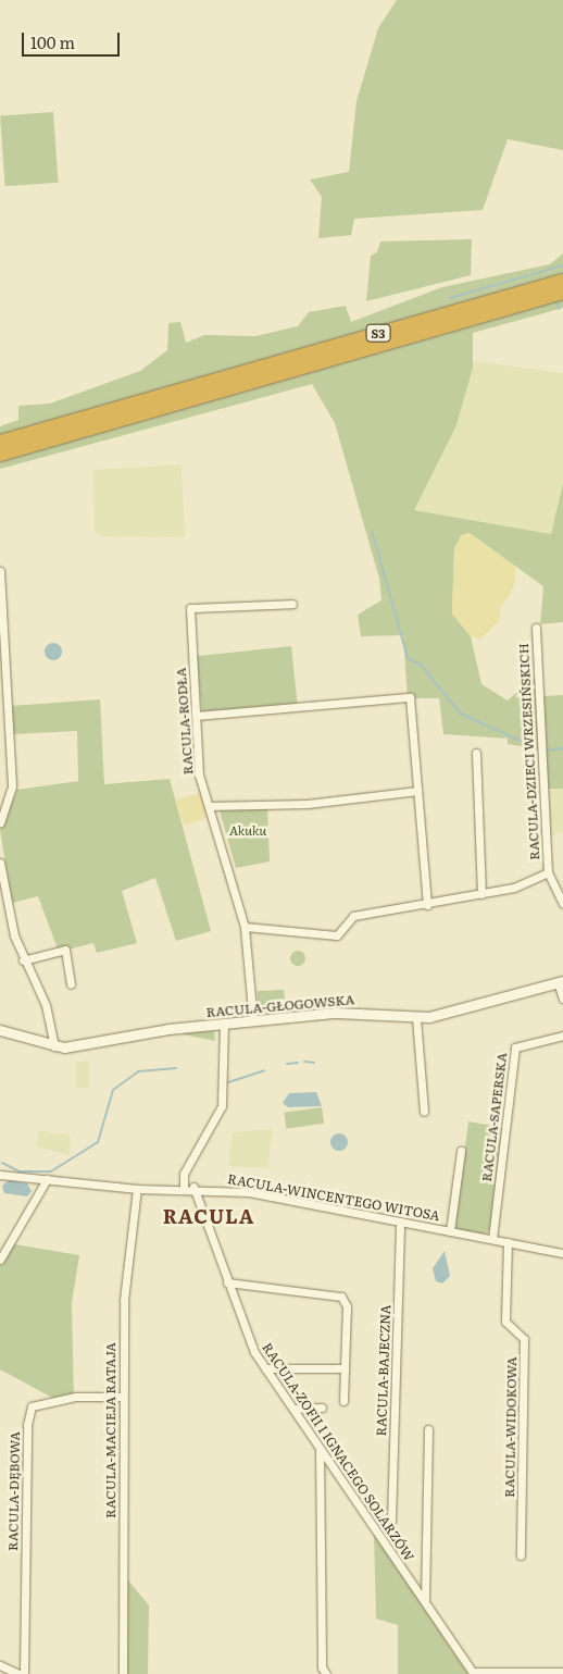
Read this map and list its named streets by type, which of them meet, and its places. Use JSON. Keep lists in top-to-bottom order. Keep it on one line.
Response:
{"streets":{"highway":["S3"],"street":["RACULA-RODŁA","RACULA-DZIECI WRZESIŃSKICH","RACULA-GŁOGOWSKA","RACULA-SAPERSKA","RACULA-WINCENTEGO WITOSA","RACULA-BAJECZNA","RACULA-WIDOKOWA","RACULA-MACIEJA RATAJA","RACULA-ZOFII I IGNACEGO SOLARZÓW","RACULA-DĘBOWA"]},"crossings":[["RACULA-RODŁA","RACULA-GŁOGOWSKA"],["RACULA-SAPERSKA","RACULA-WINCENTEGO WITOSA"],["RACULA-WINCENTEGO WITOSA","RACULA-BAJECZNA"],["RACULA-WINCENTEGO WITOSA","RACULA-WIDOKOWA"],["RACULA-WINCENTEGO WITOSA","RACULA-MACIEJA RATAJA"],["RACULA-WINCENTEGO WITOSA","RACULA-ZOFII I IGNACEGO SOLARZÓW"],["RACULA-MACIEJA RATAJA","RACULA-DĘBOWA"]],"districts":["RACULA"],"parks":["Akuku"],"scale_bar":"100 m"}
